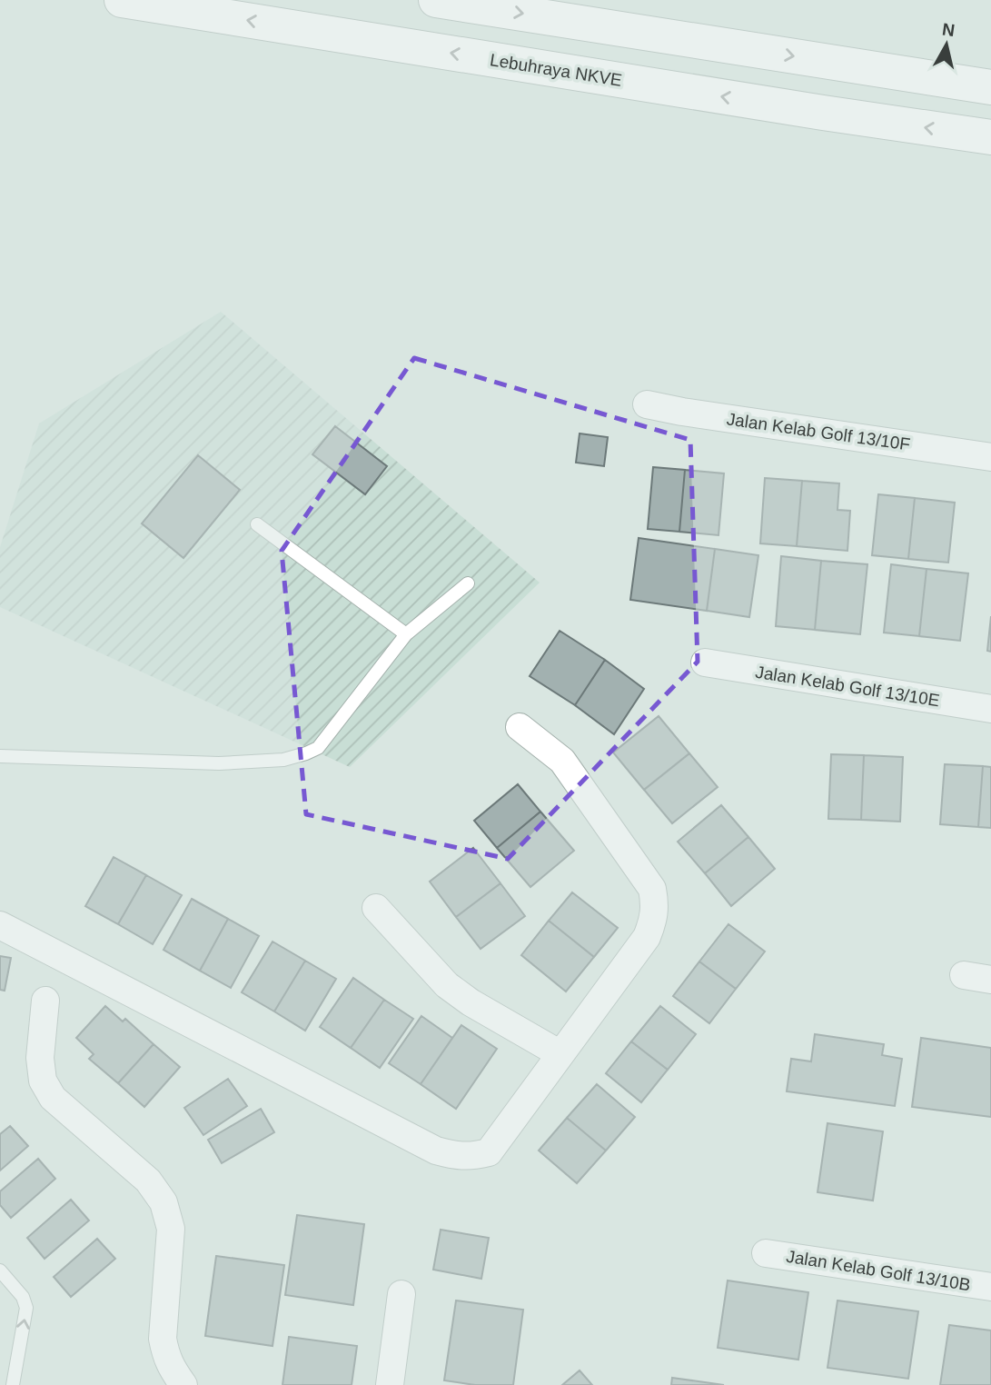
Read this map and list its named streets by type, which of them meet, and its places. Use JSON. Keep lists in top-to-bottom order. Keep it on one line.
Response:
{"streets":{"highway":["Lebuhraya NKVE"],"street":["Jalan Kelab Golf 13/10F","Jalan Kelab Golf 13/10E","Jalan Kelab Golf 13/10B"]},"north":"top"}
